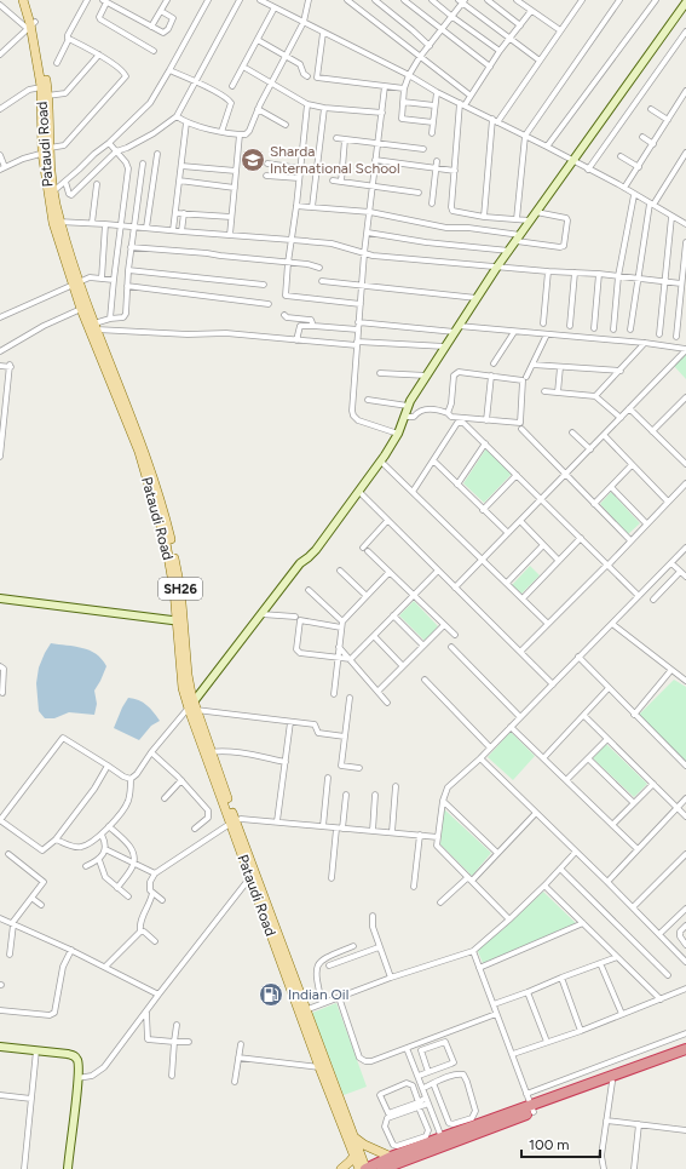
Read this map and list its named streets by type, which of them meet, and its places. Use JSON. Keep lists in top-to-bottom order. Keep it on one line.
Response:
{"streets":{"main road":["Pataudi Road","SH26"]},"crossings":[["Pataudi Road","SH26"]],"places":{"school or university":["Sharda International School"],"fuel station":["Indian Oil"]},"scale_bar":"100 m"}
